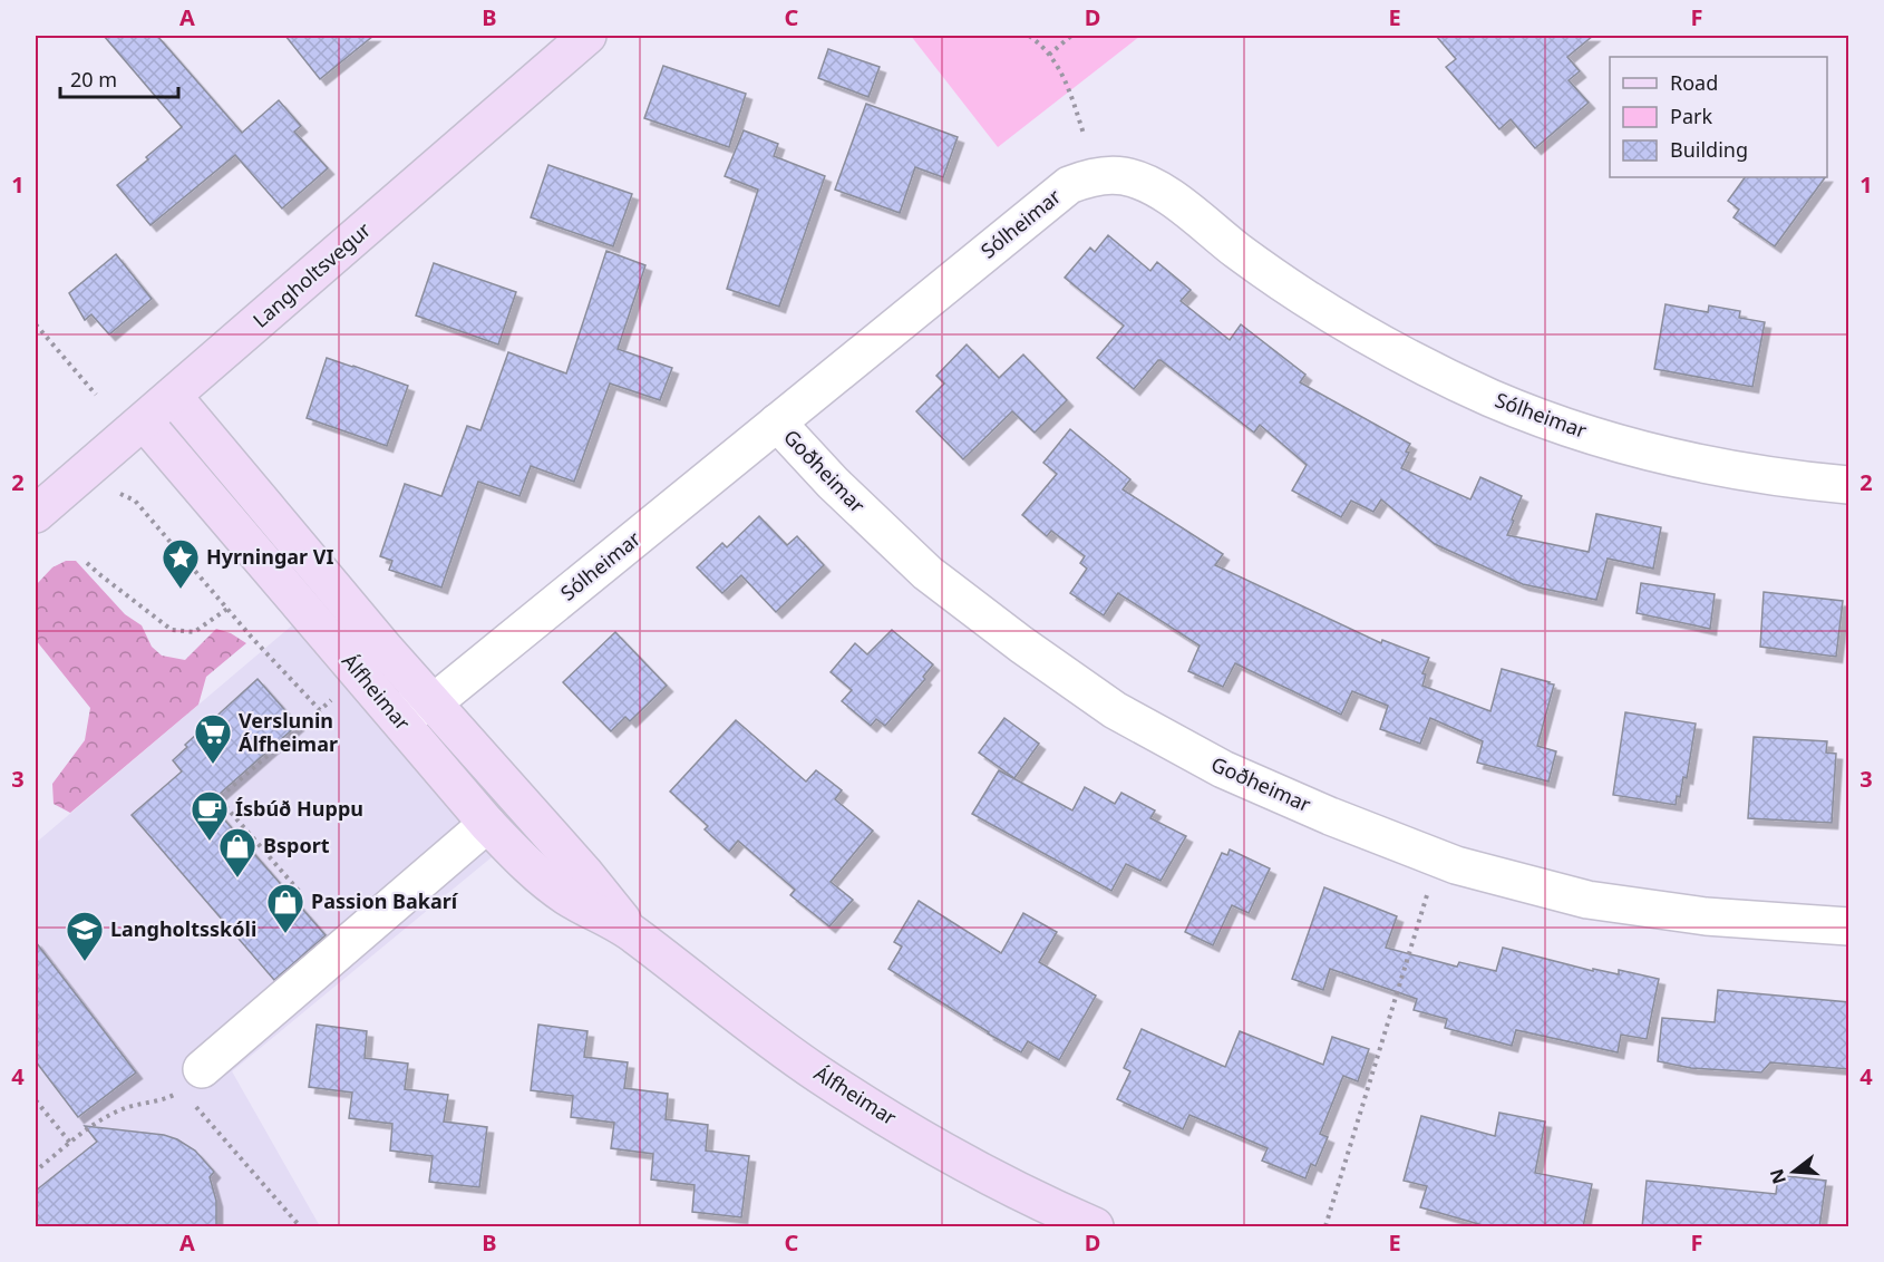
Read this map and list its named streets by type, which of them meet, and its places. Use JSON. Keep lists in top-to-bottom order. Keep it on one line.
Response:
{"streets":{"street":["Sólheimar","Langholtsvegur","Goðheimar","Álfheimar"]},"crossings":[["Sólheimar","Goðheimar"],["Sólheimar","Álfheimar"],["Langholtsvegur","Álfheimar"]],"places":{"place":["Hyrningar VI"],"supermarket":["Verslunin Álfheimar"],"cafe":["Ísbúð Huppu"],"shop":["Bsport","Passion Bakarí"],"school or university":["Langholtsskóli"]},"legend":["Road","Park","Building"],"scale_bar":"20 m","north":"left","grid":{"columns":["A","B","C","D","E","F"],"rows":["1","2","3","4"]}}
